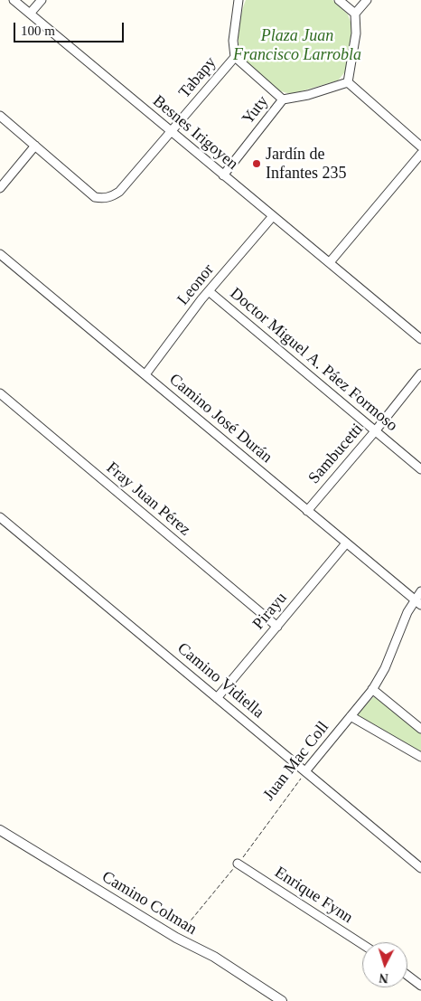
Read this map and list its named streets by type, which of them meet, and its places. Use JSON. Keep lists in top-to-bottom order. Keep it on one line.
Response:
{"streets":{"street":["Tabapy","Yuty","Besnes Irigoyen","Leonor","Doctor Miguel A. Páez Formoso","Camino José Durán","Sambucetti","Fray Juan Pérez","Pirayu","Camino Vidiella","Juan Mac Coll","Enrique Fynn","Camino Colman"]},"crossings":[["Tabapy","Besnes Irigoyen"],["Yuty","Besnes Irigoyen"],["Besnes Irigoyen","Leonor"],["Leonor","Doctor Miguel A. Páez Formoso"],["Leonor","Camino José Durán"],["Doctor Miguel A. Páez Formoso","Sambucetti"],["Camino José Durán","Sambucetti"],["Camino José Durán","Pirayu"],["Camino José Durán","Juan Mac Coll"],["Fray Juan Pérez","Pirayu"],["Pirayu","Camino Vidiella"],["Camino Vidiella","Juan Mac Coll"],["Juan Mac Coll","Enrique Fynn"],["Juan Mac Coll","Camino Colman"]],"parks":["Plaza Juan Francisco Larrobla"],"places":["Jardín de Infantes 235"],"scale_bar":"100 m","north":"bottom"}
